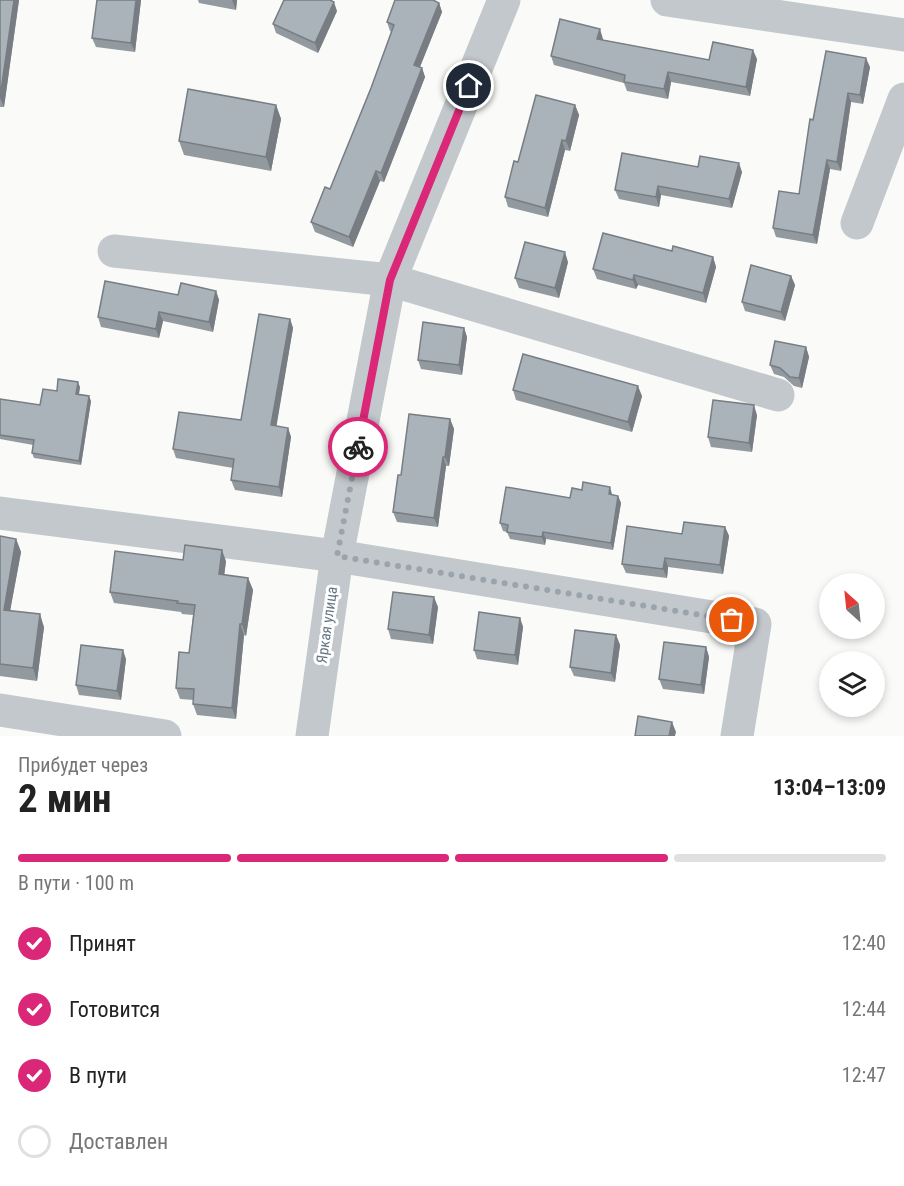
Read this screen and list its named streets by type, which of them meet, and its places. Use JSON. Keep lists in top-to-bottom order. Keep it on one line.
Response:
{"streets":{"street":["Яркая улица"]},"north":"top left","page":{"heading":["2 мин","Прибудет через","13:04–13:09"],"bar":"В пути · 100 m","list":[["Принят","12:40"],["Готовится","12:44"],["В пути","12:47"],"Доставлен"]}}
